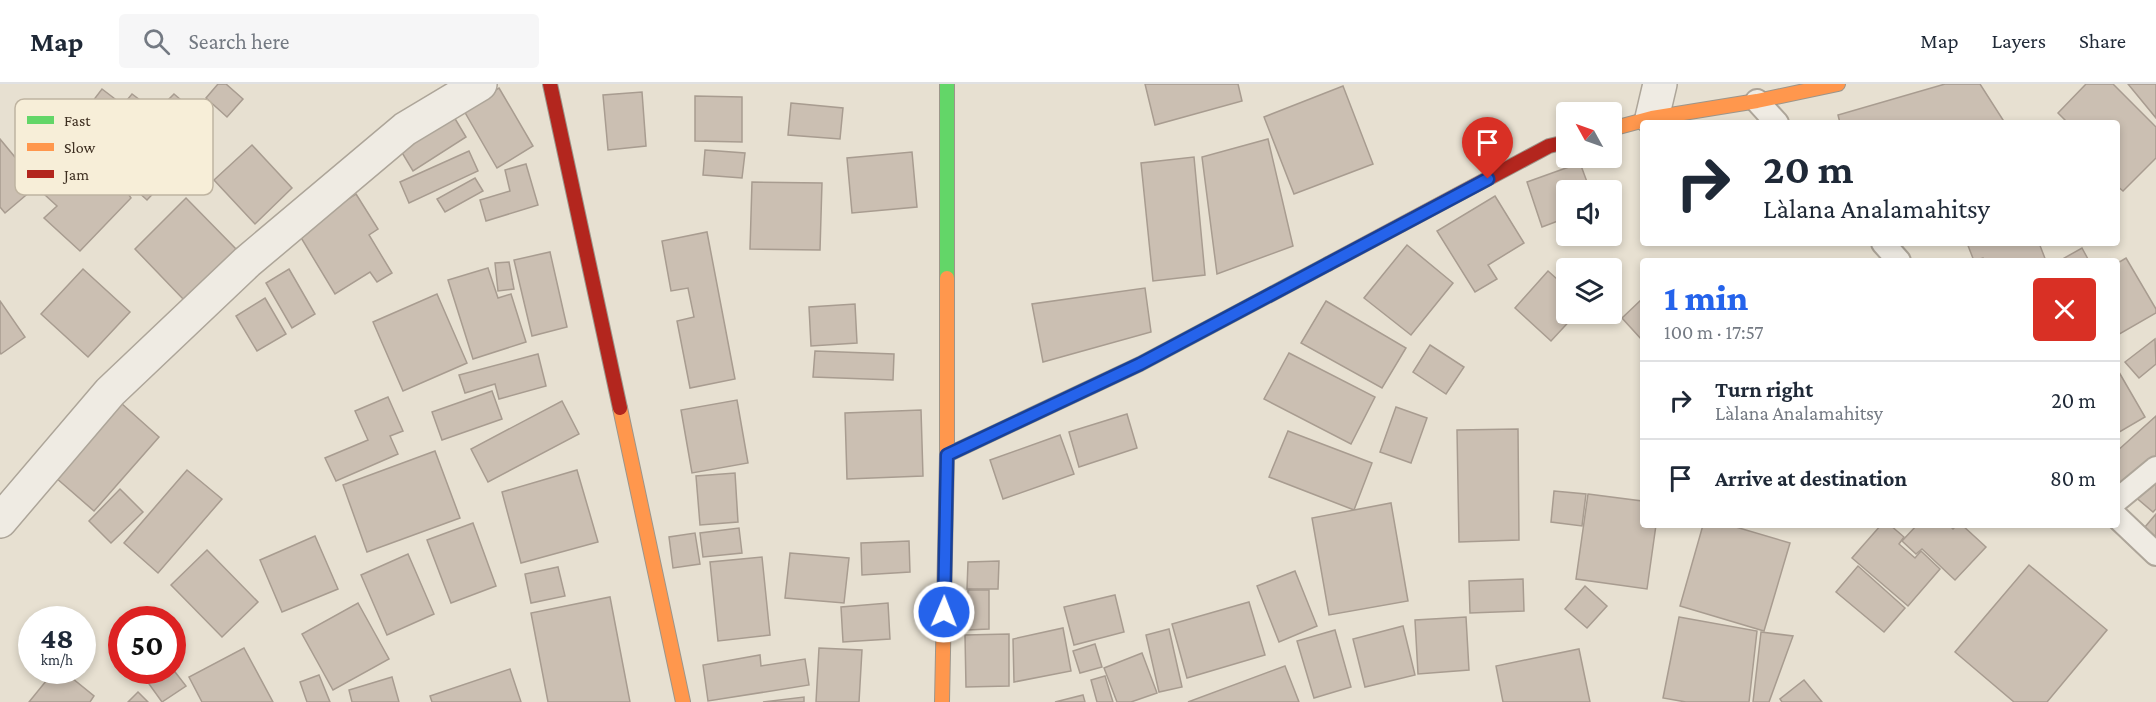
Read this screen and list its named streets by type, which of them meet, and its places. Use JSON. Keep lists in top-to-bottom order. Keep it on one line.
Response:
{"legend":["Fast","Slow","Jam"],"north":"top left","page":{"header":"Map","search":"Search here","nav":["Map","Layers","Share"],"turn":["20 m","Làlana Analamahitsy"],"heading":["1 min","100 m · 17:57"],"list":[{"name":"Turn right","note":"Làlana Analamahitsy","value":"20 m"},{"name":"Arrive at destination","value":"80 m"}],"speed":"48 km/h","limit":"50"}}
